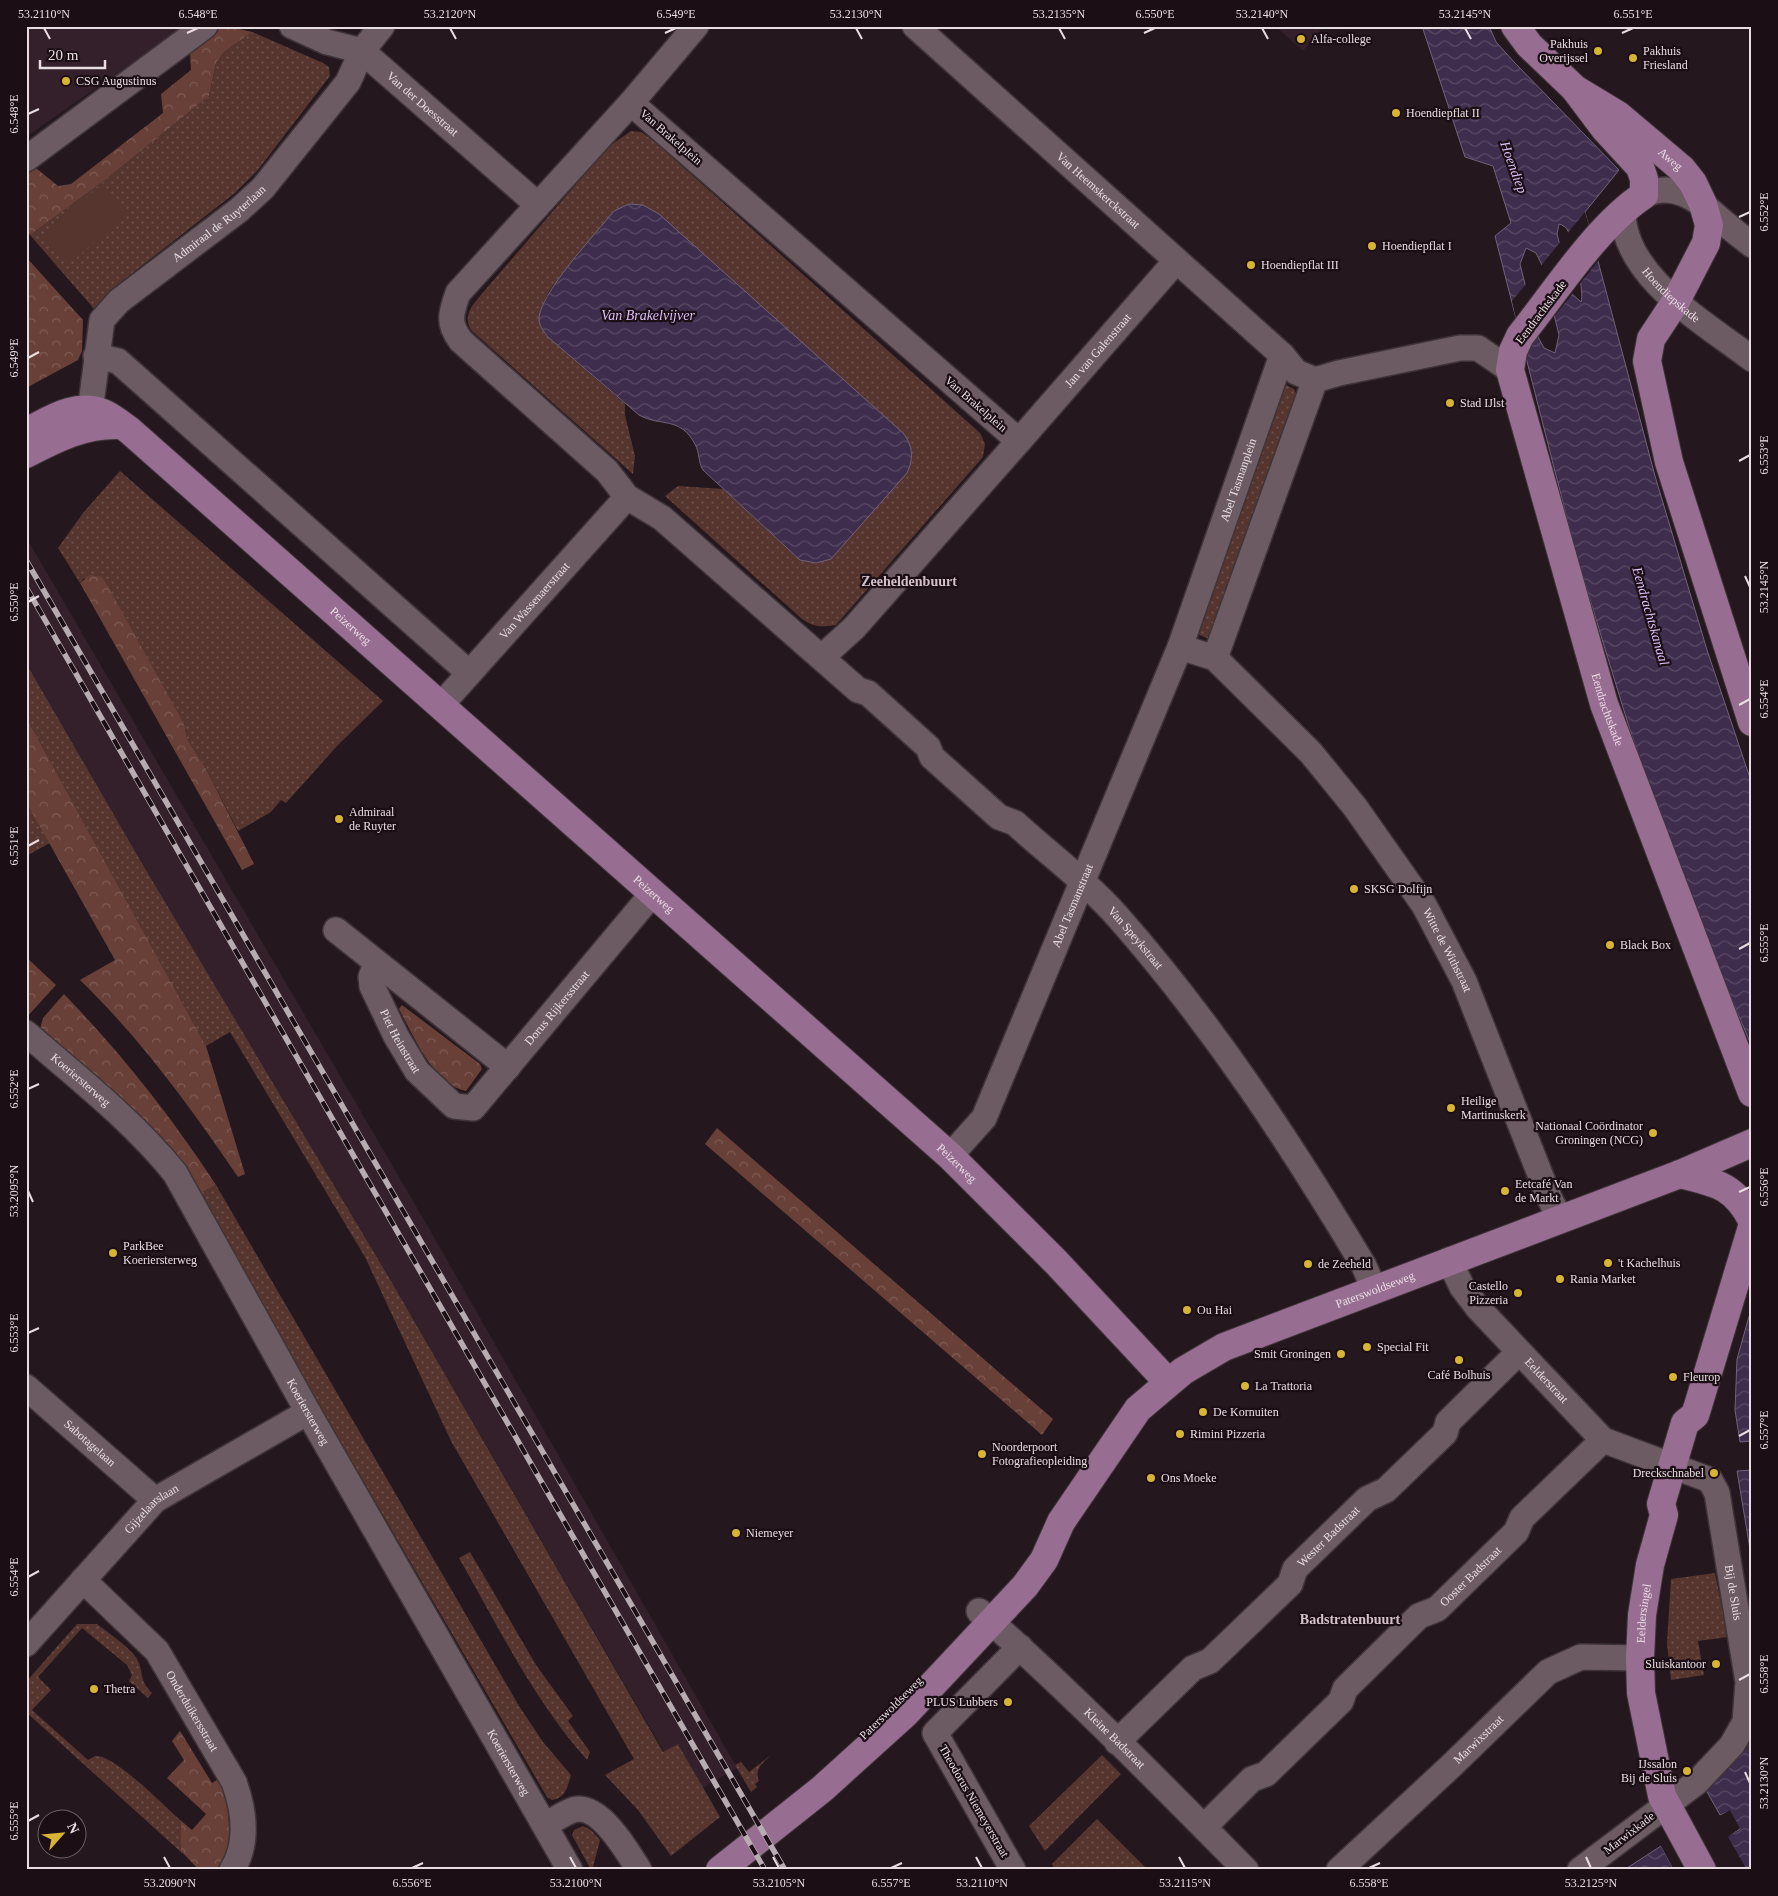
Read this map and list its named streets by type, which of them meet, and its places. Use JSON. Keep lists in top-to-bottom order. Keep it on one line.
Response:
{"streets":{"main road":["Aweg","Eendrachtskade","Peizerweg","Paterswoldseweg","Eeldersingel"],"street":["Van der Doesstraat","Van Brakelplein","Van Heemskerckstraat","Admiraal de Ruyterlaan","Hoendiepskade","Jan van Galenstraat","Abel Tasmanplein","Van Wassenaerstraat","Abel Tasmanstraat","Van Speykstraat","Witte de Withstraat","Dorus Rijkersstraat","Piet Heinstraat","Koeriersterweg","Eelderstraat","Sabotagelaan","Gijzelaarslaan","Wester Badstraat","Ooster Badstraat","Bij de Sluis","Onderduikersstraat","Kleine Badstraat","Marwixstraat","Theodorus Niemeyerstraat","Marwixkade"]},"crossings":[["Van der Doesstraat","Van Brakelplein"],["Van der Doesstraat","Admiraal de Ruyterlaan"],["Van Brakelplein","Jan van Galenstraat"],["Van Brakelplein","Van Wassenaerstraat"],["Van Brakelplein","Van Speykstraat"],["Aweg","Hoendiepskade"],["Aweg","Eendrachtskade"],["Van Heemskerckstraat","Jan van Galenstraat"],["Van Heemskerckstraat","Abel Tasmanplein"],["Admiraal de Ruyterlaan","Peizerweg"],["Hoendiepskade","Eendrachtskade"],["Abel Tasmanplein","Abel Tasmanstraat"],["Abel Tasmanplein","Witte de Withstraat"],["Van Wassenaerstraat","Peizerweg"],["Peizerweg","Abel Tasmanstraat"],["Peizerweg","Dorus Rijkersstraat"],["Peizerweg","Paterswoldseweg"],["Abel Tasmanstraat","Van Speykstraat"],["Abel Tasmanstraat","Witte de Withstraat"],["Van Speykstraat","Paterswoldseweg"],["Witte de Withstraat","Paterswoldseweg"],["Dorus Rijkersstraat","Piet Heinstraat"],["Koeriersterweg","Gijzelaarslaan"],["Paterswoldseweg","Eelderstraat"],["Paterswoldseweg","Kleine Badstraat"],["Eelderstraat","Wester Badstraat"],["Eelderstraat","Ooster Badstraat"],["Eelderstraat","Bij de Sluis"],["Eelderstraat","Eeldersingel"],["Sabotagelaan","Gijzelaarslaan"],["Gijzelaarslaan","Onderduikersstraat"],["Wester Badstraat","Kleine Badstraat"],["Ooster Badstraat","Kleine Badstraat"],["Bij de Sluis","Eeldersingel"],["Bij de Sluis","Marwixkade"],["Eeldersingel","Marwixstraat"],["Eeldersingel","Marwixkade"],["Kleine Badstraat","Theodorus Niemeyerstraat"]],"districts":["Zeeheldenbuurt","Badstratenbuurt"],"water":["Hoendiep","Van Brakelvijver","Eendrachtskanaal"],"places":["Alfa-college","Pakhuis Overijssel","Pakhuis Friesland","CSG Augustinus","Hoendiepflat II","Hoendiepflat I","Hoendiepflat III","Stad IJlst","Admiraal de Ruyter","SKSG Dolfijn","Black Box","Heilige Martinuskerk","Nationaal Coördinator Groningen (NCG)","Eetcafé Van de Markt","ParkBee Koeriersterweg","'t Kachelhuis","de Zeeheld","Rania Market","Castello Pizzeria","Ou Hai","Special Fit","Smit Groningen","Café Bolhuis","Fleurop","La Trattoria","De Kornuiten","Rimini Pizzeria","Noorderpoort Fotografieopleiding","Dreckschnabel","Ons Moeke","Niemeyer","Sluiskantoor","Thetra","PLUS Lubbers","IJssalon Bij de Sluis"],"scale_bar":"20 m","north":"top right","coordinates":["53.2110°N","6.548°E","53.2120°N","6.549°E","53.2130°N","53.2135°N","6.550°E","53.2140°N","53.2145°N","6.551°E","6.552°E","6.553°E","6.554°E","6.555°E","6.556°E","53.2095°N","6.557°E","6.558°E","53.2090°N","53.2100°N","53.2105°N","53.2115°N","53.2125°N"]}
